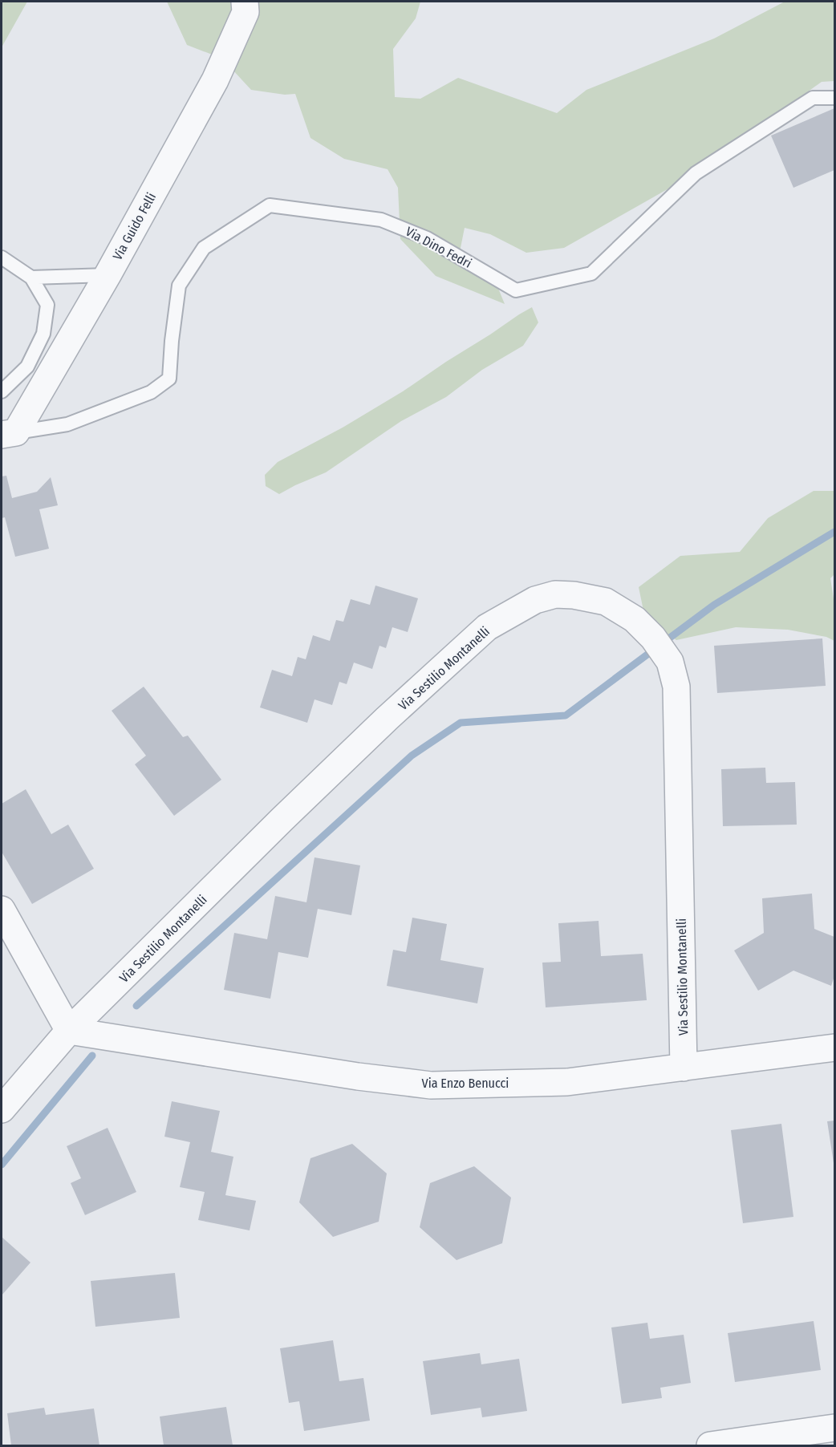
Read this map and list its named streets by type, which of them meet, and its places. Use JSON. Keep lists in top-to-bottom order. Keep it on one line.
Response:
{"streets":{"street":["Via Guido Felli","Via Sestilio Montanelli","Via Enzo Benucci"],"lane":["Via Dino Fedri"]},"crossings":[["Via Guido Felli","Via Dino Fedri"],["Via Sestilio Montanelli","Via Enzo Benucci"]]}
